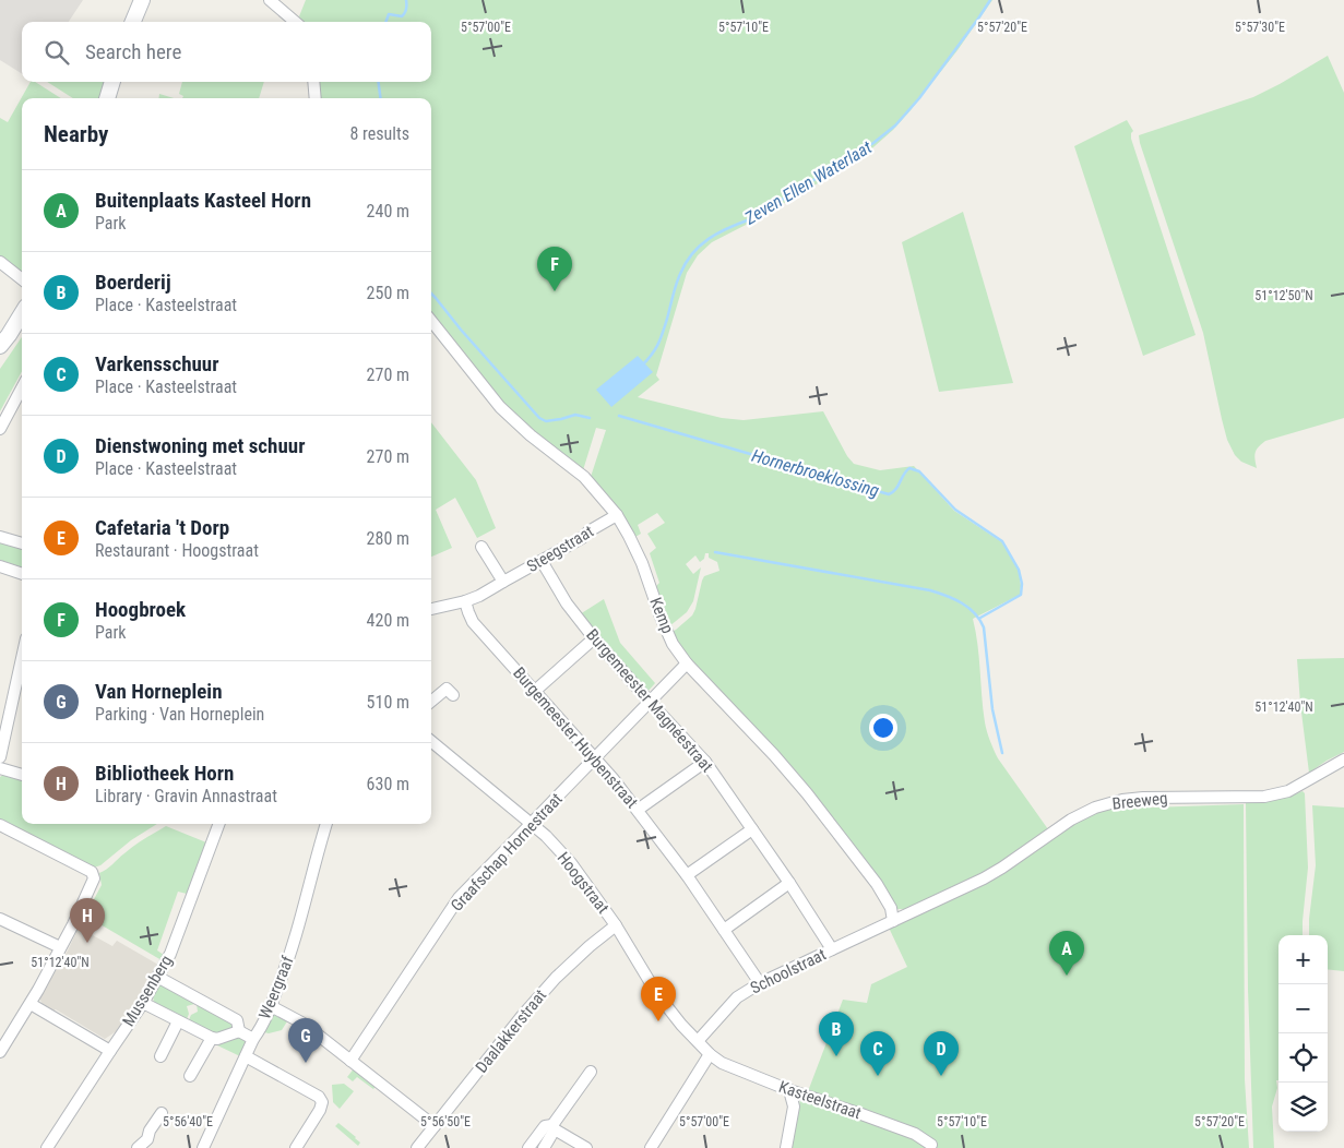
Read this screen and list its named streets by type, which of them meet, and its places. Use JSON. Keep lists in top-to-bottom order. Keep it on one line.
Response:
{"streets":{"street":["Steegstraat","Kemp","Burgemeester Magnéestraat","Burgemeester Huybenstraat","Breeweg","Graafschap Hornestraat","Hoogstraat","Schoolstraat","Weergraaf","Mussenberg","Daalakkerstraat","Kasteelstraat"]},"crossings":[["Steegstraat","Kemp"],["Steegstraat","Burgemeester Magnéestraat"],["Steegstraat","Burgemeester Huybenstraat"],["Kemp","Breeweg"],["Kemp","Graafschap Hornestraat"],["Kemp","Schoolstraat"],["Burgemeester Magnéestraat","Graafschap Hornestraat"],["Burgemeester Magnéestraat","Schoolstraat"],["Burgemeester Huybenstraat","Graafschap Hornestraat"],["Burgemeester Huybenstraat","Schoolstraat"],["Breeweg","Schoolstraat"],["Graafschap Hornestraat","Hoogstraat"],["Hoogstraat","Schoolstraat"],["Hoogstraat","Daalakkerstraat"],["Hoogstraat","Kasteelstraat"]],"water":["Zeven Ellen Waterlaat","Hornerbroeklossing"],"page":{"search":"Search here","heading":["Nearby","8 results"],"list":[{"mark":"A","name":"Buitenplaats Kasteel Horn","note":"Park","value":"240 m"},{"mark":"B","name":"Boerderij","note":"Place · Kasteelstraat","value":"250 m"},{"mark":"C","name":"Varkensschuur","note":"Place · Kasteelstraat","value":"270 m"},{"mark":"D","name":"Dienstwoning met schuur","note":"Place · Kasteelstraat","value":"270 m"},{"mark":"E","name":"Cafetaria 't Dorp","note":"Restaurant · Hoogstraat","value":"280 m"},{"mark":"F","name":"Hoogbroek","note":"Park","value":"420 m"},{"mark":"G","name":"Van Horneplein","note":"Parking · Van Horneplein","value":"510 m"},{"mark":"H","name":"Bibliotheek Horn","note":"Library · Gravin Annastraat","value":"630 m"}],"pins":["F","H","A","E","B","G","C","D"],"map_buttons":["+","−"]},"coordinates":["5°57'00\"E","5°57'10\"E","5°57'20\"E","5°57'30\"E","51°12'50\"N","51°12'40\"N","5°56'40\"E","5°56'50\"E"]}
